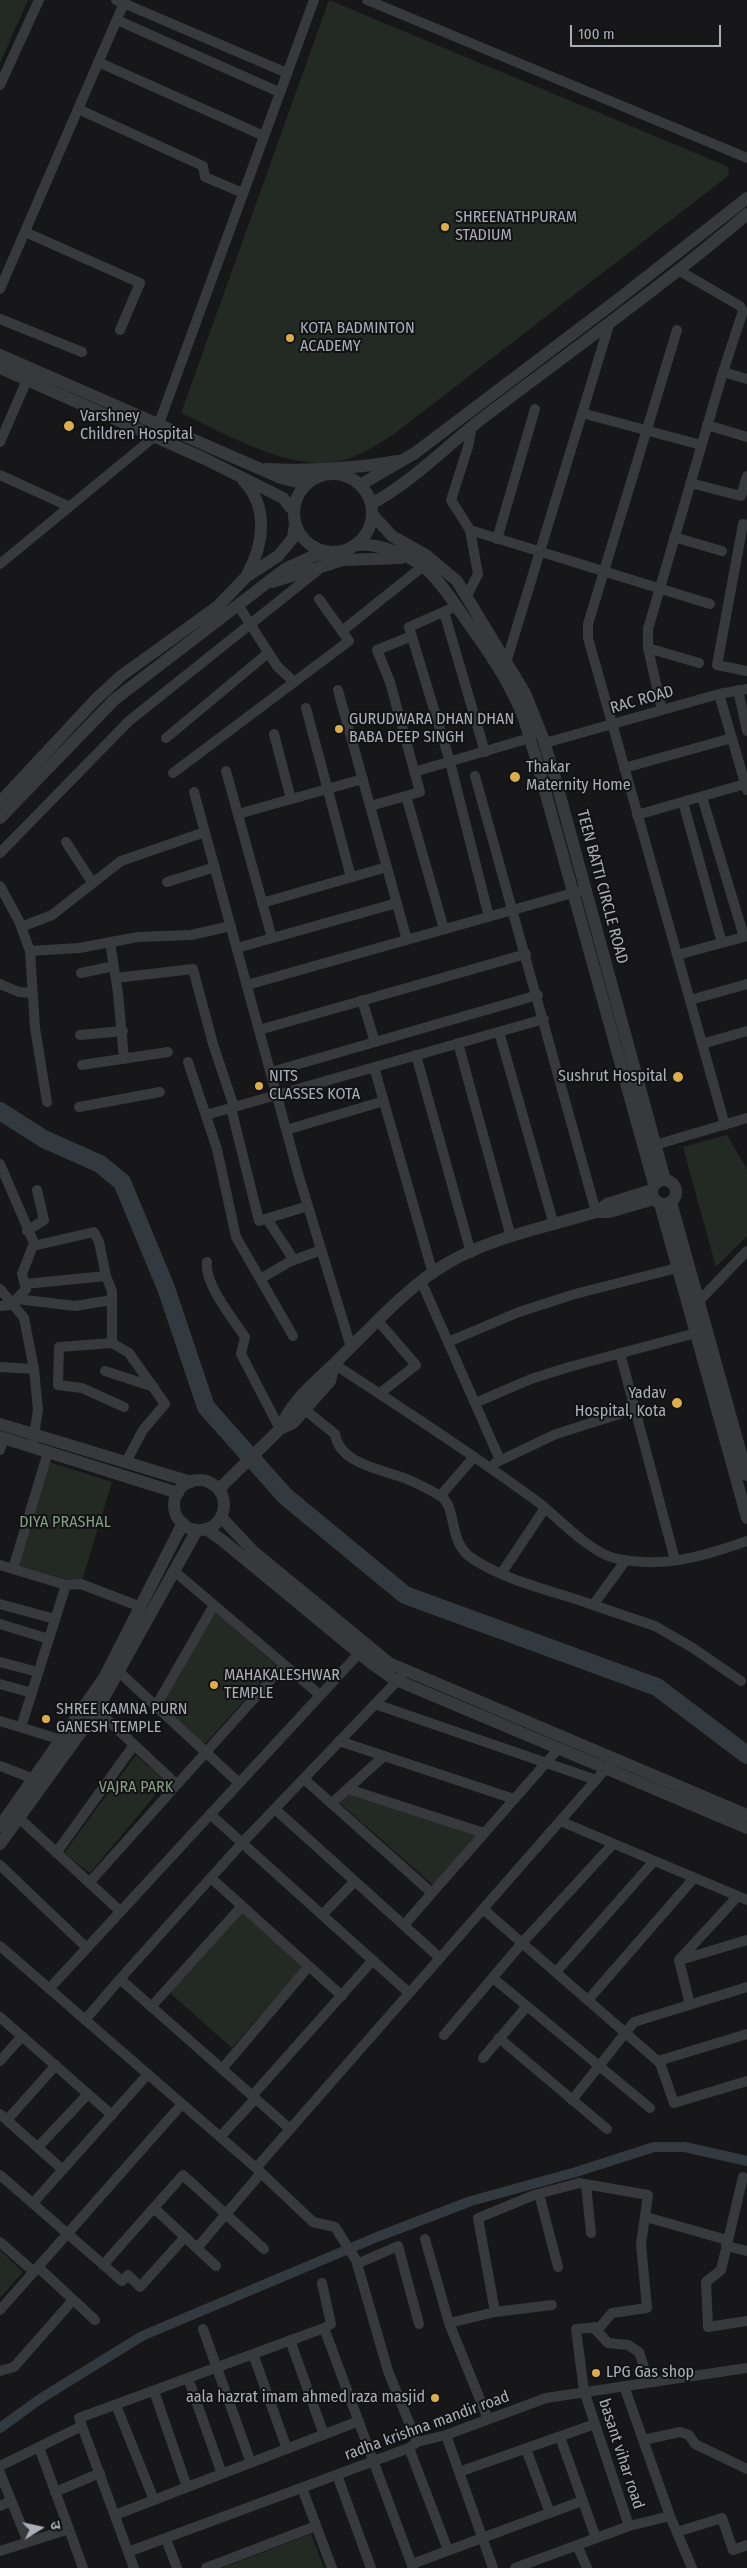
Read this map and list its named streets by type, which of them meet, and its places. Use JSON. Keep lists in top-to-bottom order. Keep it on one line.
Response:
{"streets":{"street":["RAC ROAD","TEEN BATTI CIRCLE ROAD","radha krishna mandir road","basant vihar road"]},"crossings":[["RAC ROAD","TEEN BATTI CIRCLE ROAD"],["radha krishna mandir road","basant vihar road"]],"parks":["DIYA PRASHAL","VAJRA PARK"],"places":["SHREENATHPURAM STADIUM","KOTA BADMINTON ACADEMY","Varshney Children Hospital","GURUDWARA DHAN DHAN BABA DEEP SINGH","Thakar Maternity Home","Sushrut Hospital","NITS CLASSES KOTA","Yadav Hospital, Kota","MAHAKALESHWAR TEMPLE","SHREE KAMNA PURN GANESH TEMPLE","LPG Gas shop","aala hazrat imam ahmed raza masjid"],"scale_bar":"100 m","north":"right"}
